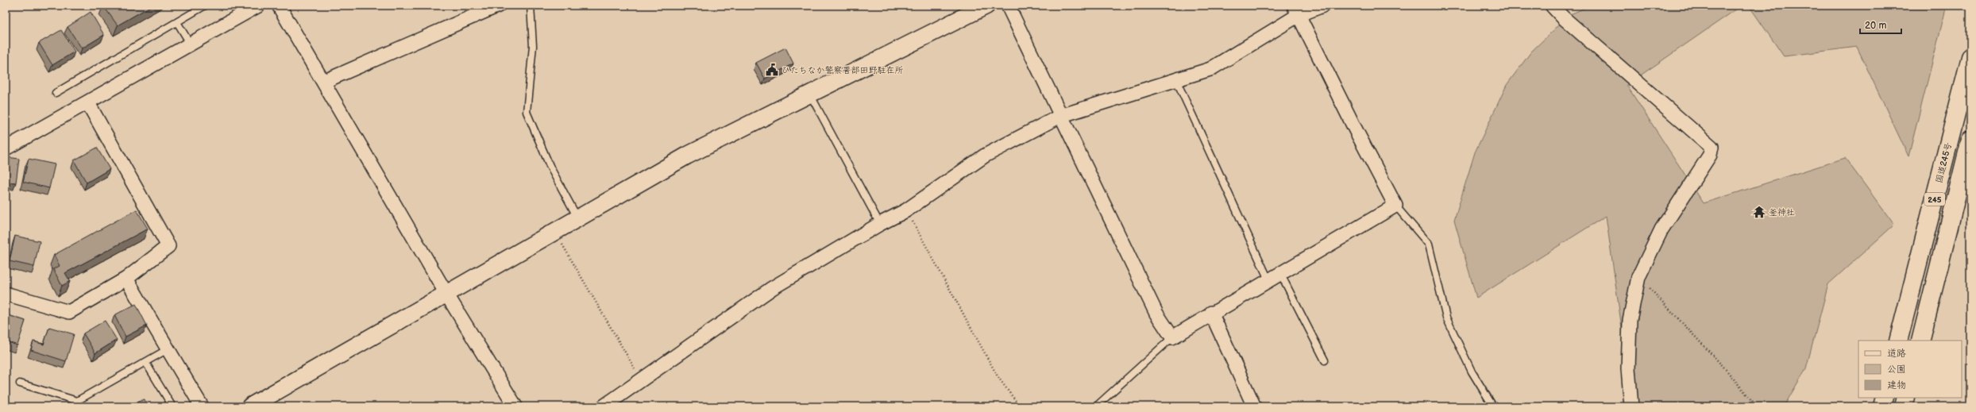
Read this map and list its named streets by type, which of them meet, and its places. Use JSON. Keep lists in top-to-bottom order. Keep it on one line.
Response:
{"streets":{"highway":["国道245号","245"]},"places":{"public building":["ひたちなか警察署部田野駐在所"],"temple":["釜神社"]},"legend":["道路","公園","建物"],"scale_bar":"20 m"}
